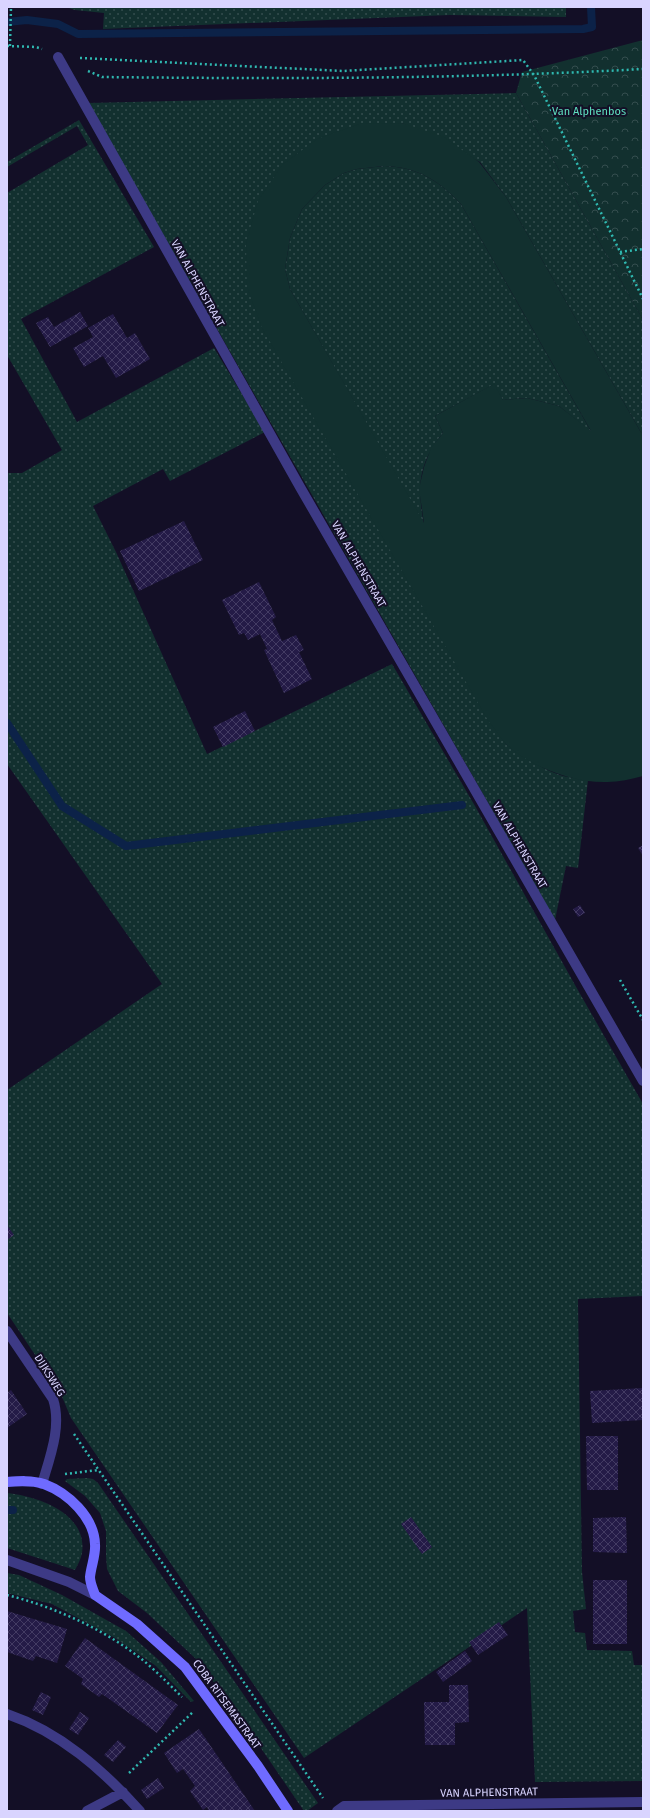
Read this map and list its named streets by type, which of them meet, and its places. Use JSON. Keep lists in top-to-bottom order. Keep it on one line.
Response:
{"streets":{"street":["VAN ALPHENSTRAAT","DIJKSWEG","COBA RITSEMASTRAAT"]},"parks":["Van Alphenbos"]}
